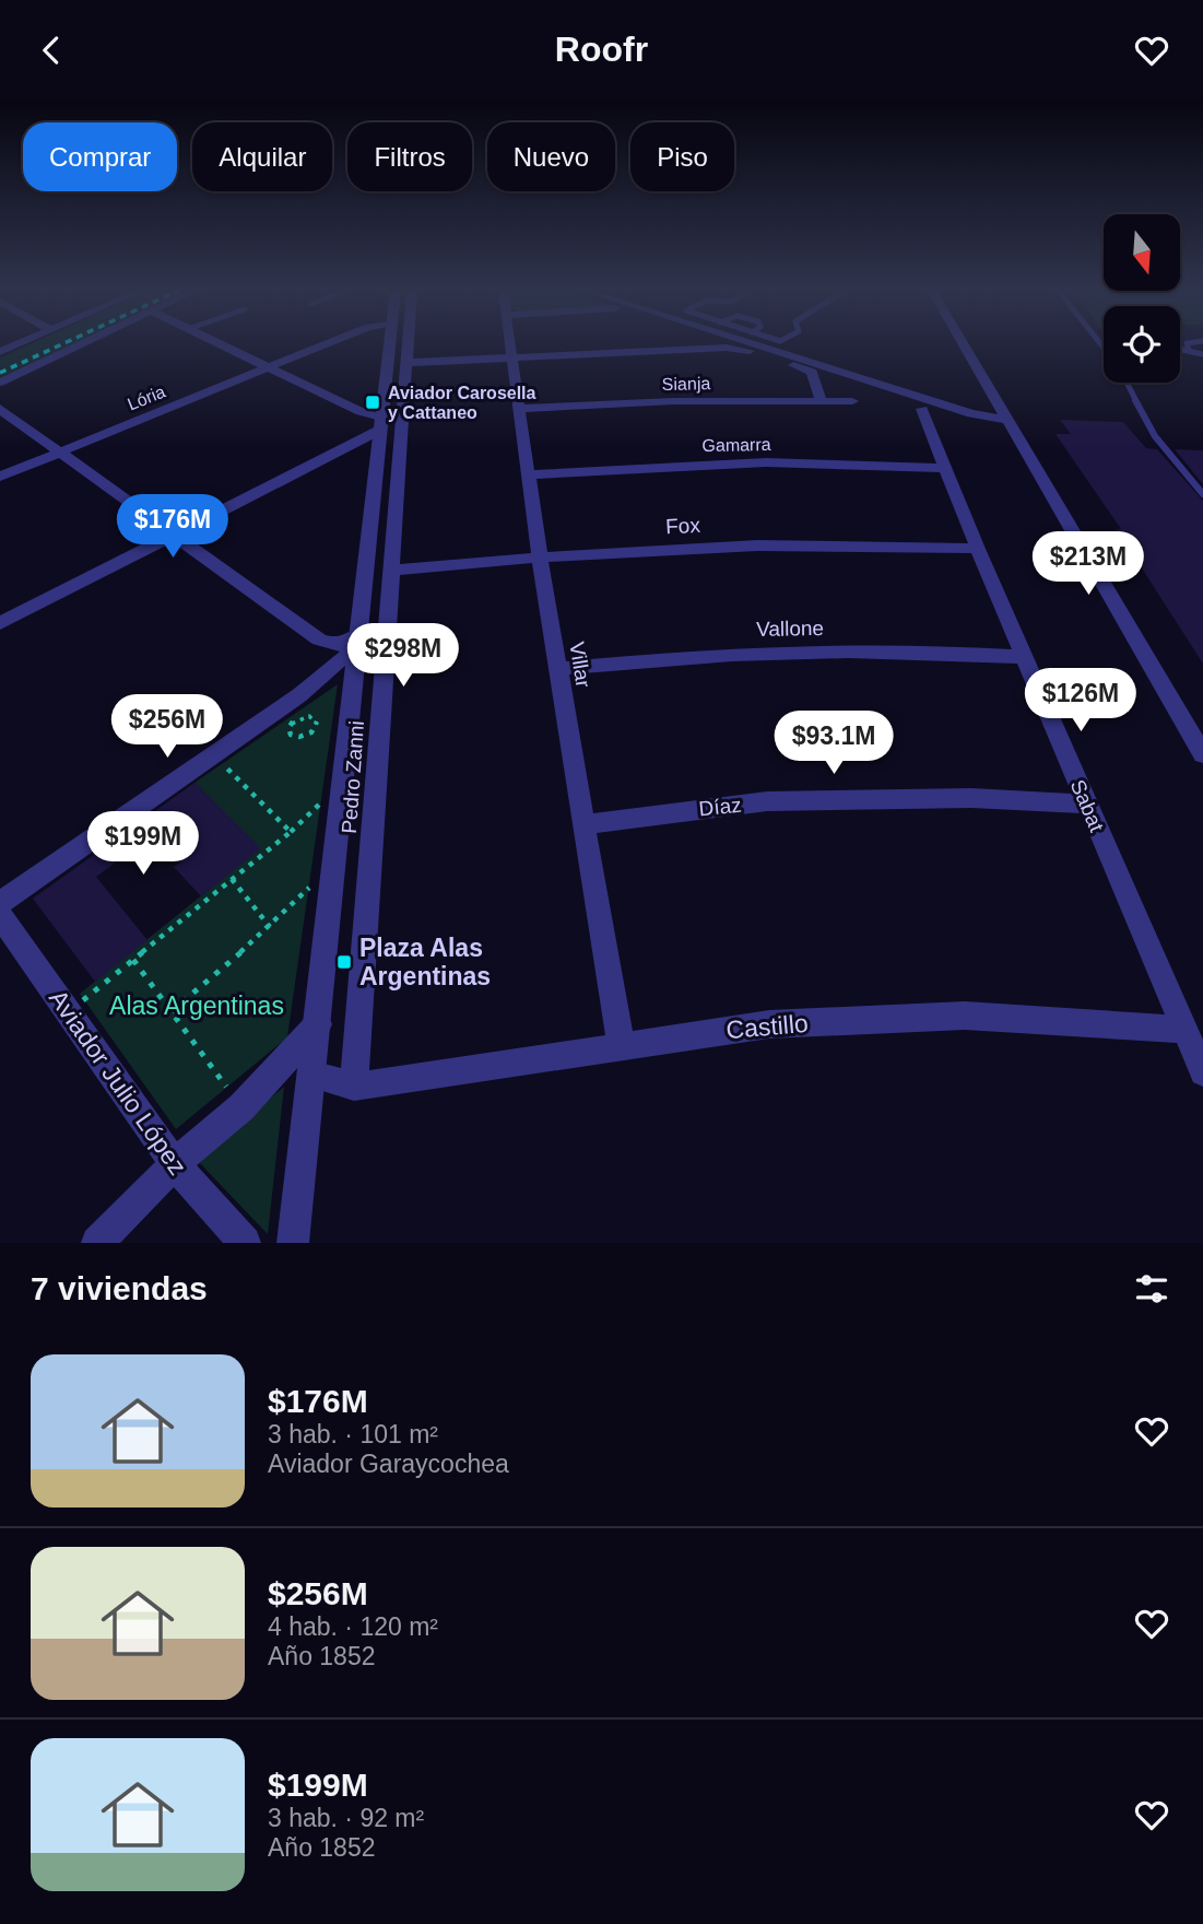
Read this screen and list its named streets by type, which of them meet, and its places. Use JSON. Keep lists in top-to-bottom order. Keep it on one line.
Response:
{"streets":{"street":["Sianja","Lória","Gamarra","Fox","Vallone","Villar","Pedro Zanni","Sabat","Díaz","Castillo","Aviador Julio López"]},"crossings":[["Sianja","Villar"],["Gamarra","Villar"],["Gamarra","Sabat"],["Fox","Villar"],["Fox","Pedro Zanni"],["Fox","Sabat"],["Vallone","Villar"],["Vallone","Sabat"],["Villar","Díaz"],["Villar","Castillo"],["Pedro Zanni","Castillo"],["Sabat","Díaz"],["Sabat","Castillo"]],"parks":["Alas Argentinas"],"places":{"transit":["Aviador Carosella y Cattaneo","Plaza Alas Argentinas"]},"north":"bottom","page":{"header":"Roofr","chip":["Comprar","Alquilar","Filtros","Nuevo","Piso"],"price":["$176M","$213M","$298M","$126M","$256M","$93.1M","$199M"],"heading":"7 viviendas","list":[{"name":"$176M","note":"3 hab. · 101 m² · Aviador Garaycochea"},{"name":"$256M","note":"4 hab. · 120 m² · Año 1852"},{"name":"$199M","note":"3 hab. · 92 m² · Año 1852"}]}}
